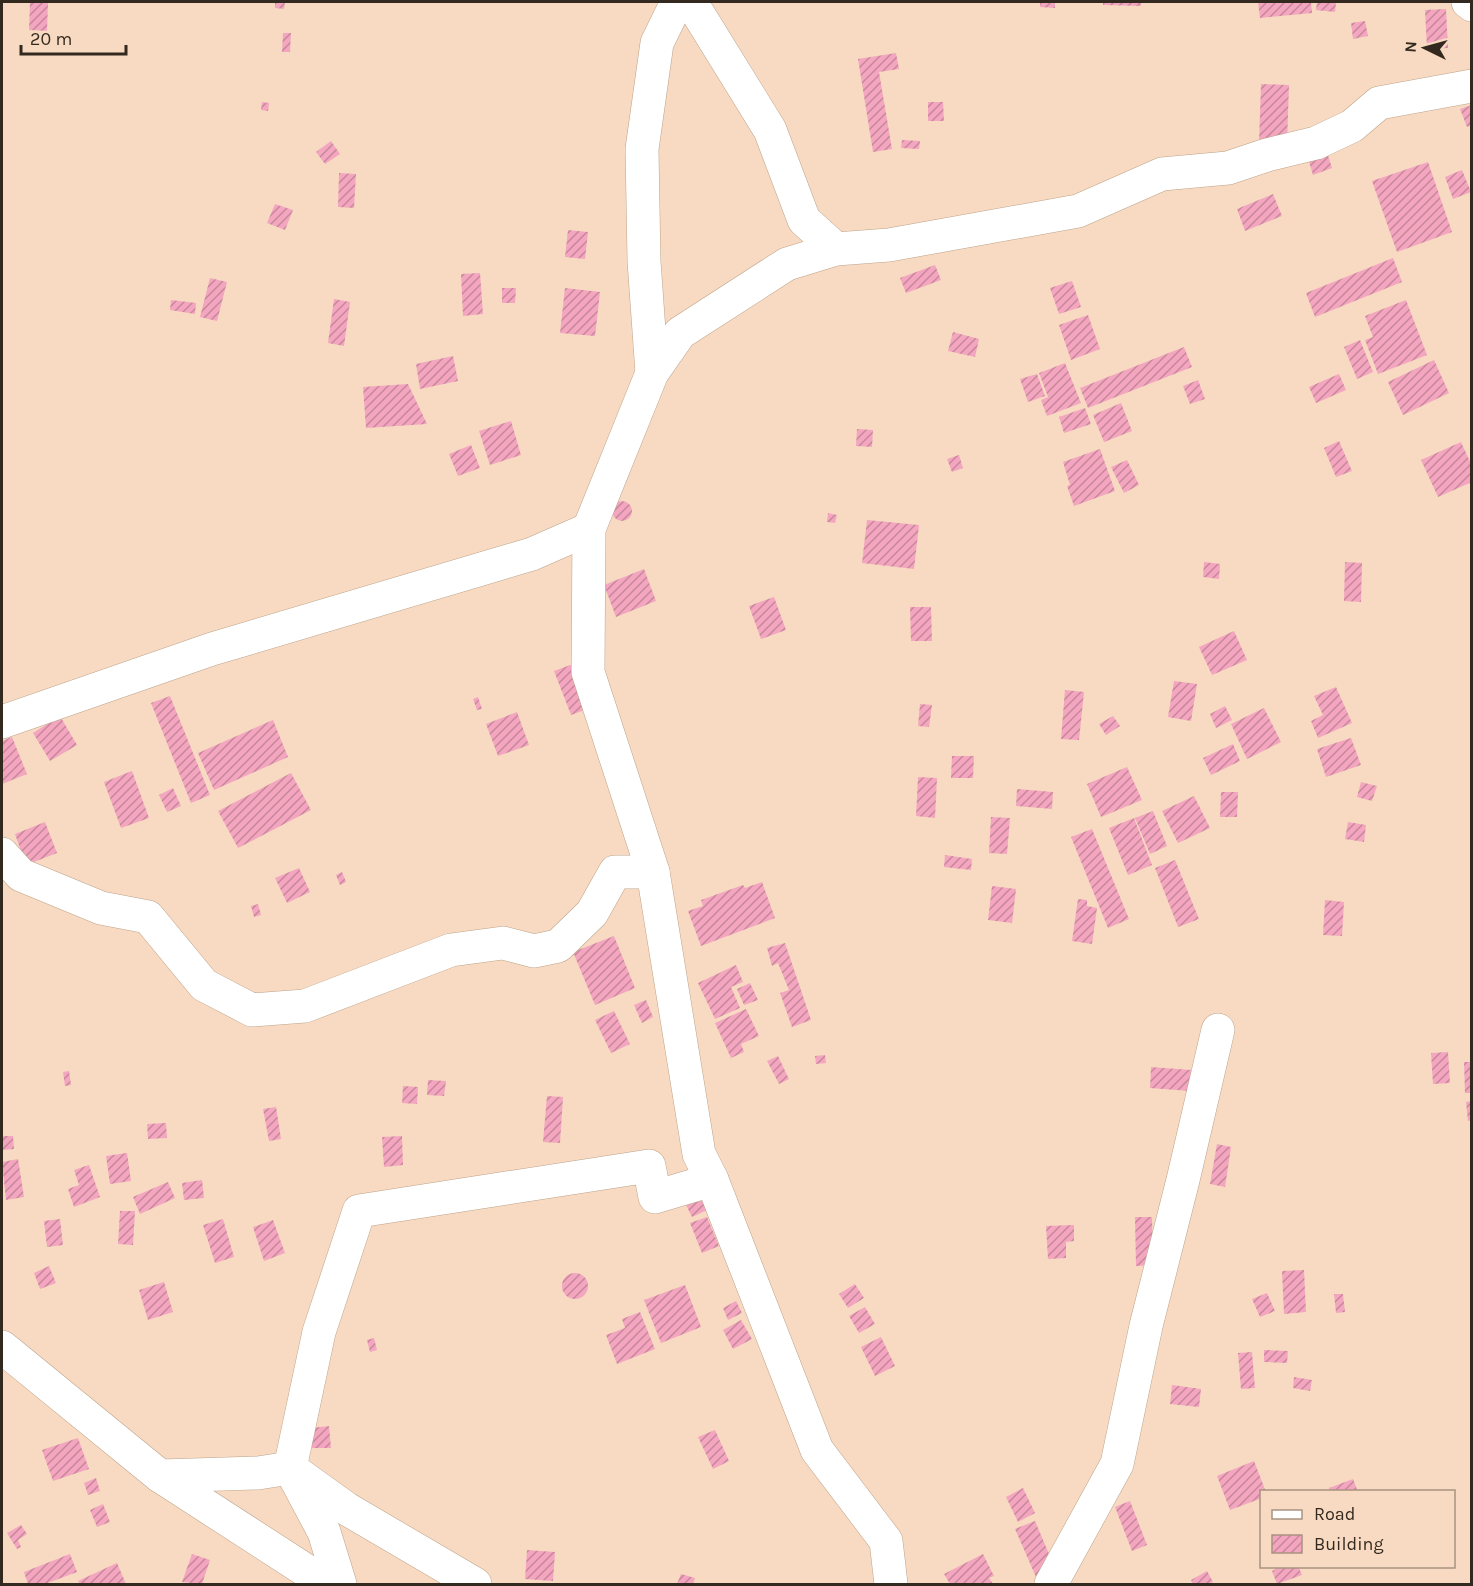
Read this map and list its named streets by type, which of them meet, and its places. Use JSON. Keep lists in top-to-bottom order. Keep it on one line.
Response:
{"legend":["Road","Building"],"scale_bar":"20 m","north":"left"}
